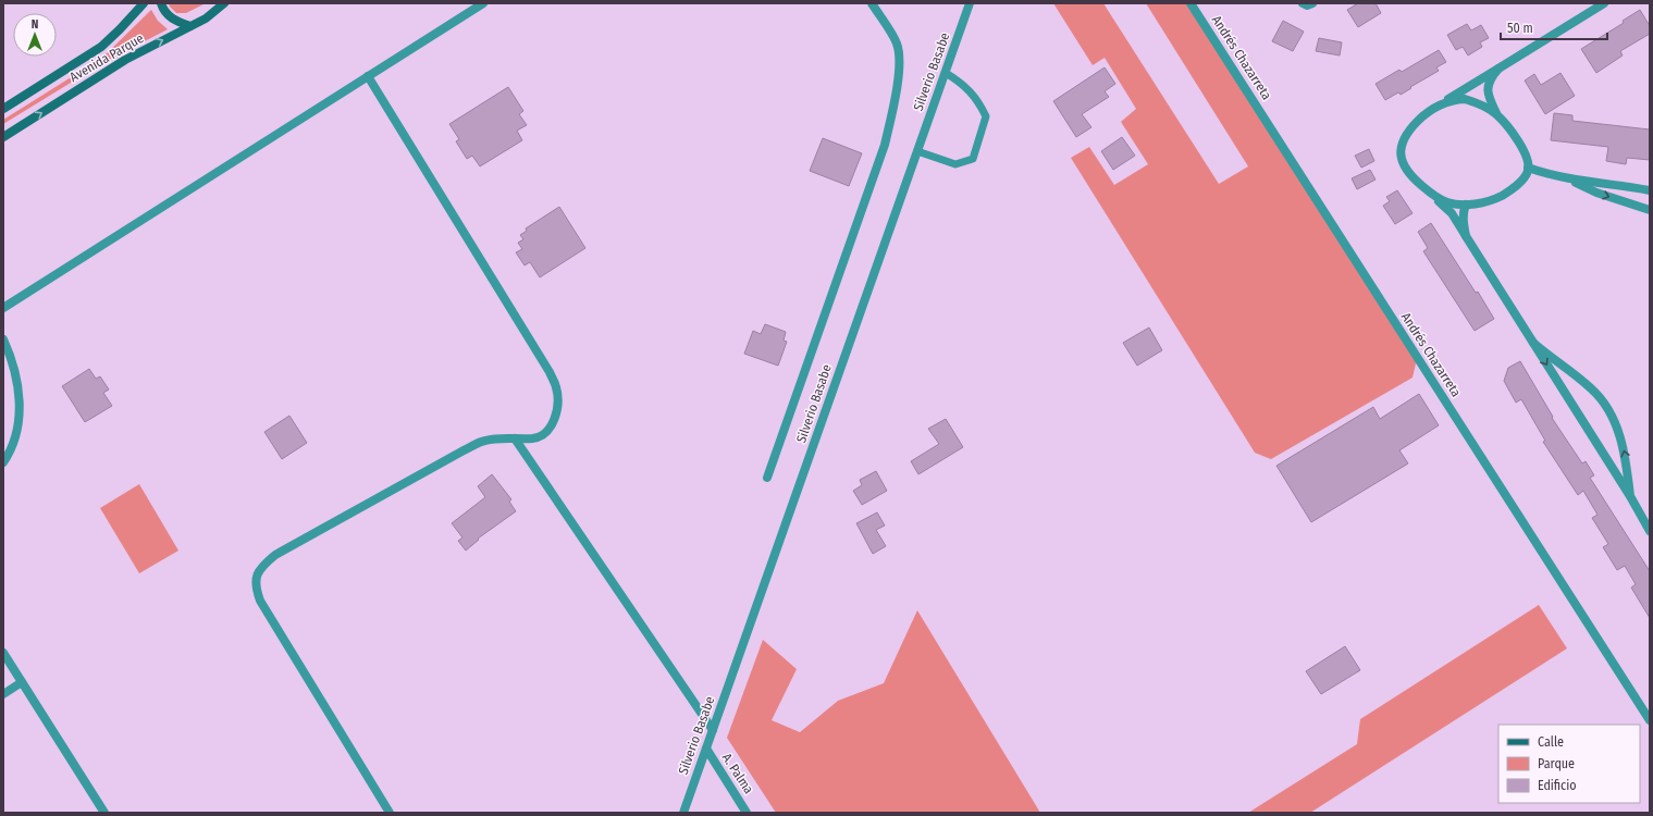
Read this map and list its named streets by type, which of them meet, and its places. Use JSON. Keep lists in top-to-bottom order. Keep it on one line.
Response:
{"streets":{"street":["Avenida Parque","Andrés Chazarreta","Silverio Basabe","A. Palma"]},"crossings":[["Silverio Basabe","A. Palma"]],"legend":["Calle","Parque","Edificio"],"scale_bar":"50 m","north":"top"}
